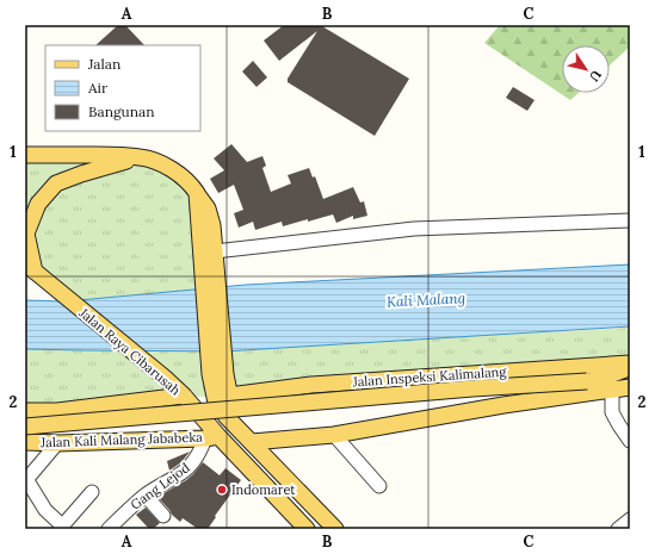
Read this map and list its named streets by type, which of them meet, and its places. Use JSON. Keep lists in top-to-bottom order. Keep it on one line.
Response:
{"streets":{"main road":["Jalan Raya Cibarusah","Jalan Inspeksi Kalimalang","Jalan Kali Malang Jababeka"],"street":["Gang Lejod"]},"crossings":[["Jalan Raya Cibarusah","Jalan Kali Malang Jababeka"],["Jalan Raya Cibarusah","Gang Lejod"],["Jalan Kali Malang Jababeka","Gang Lejod"]],"water":["Kali Malang"],"places":["Indomaret"],"legend":["Jalan","Air","Bangunan"],"north":"bottom right","grid":{"columns":["A","B","C"],"rows":["1","2"]}}
